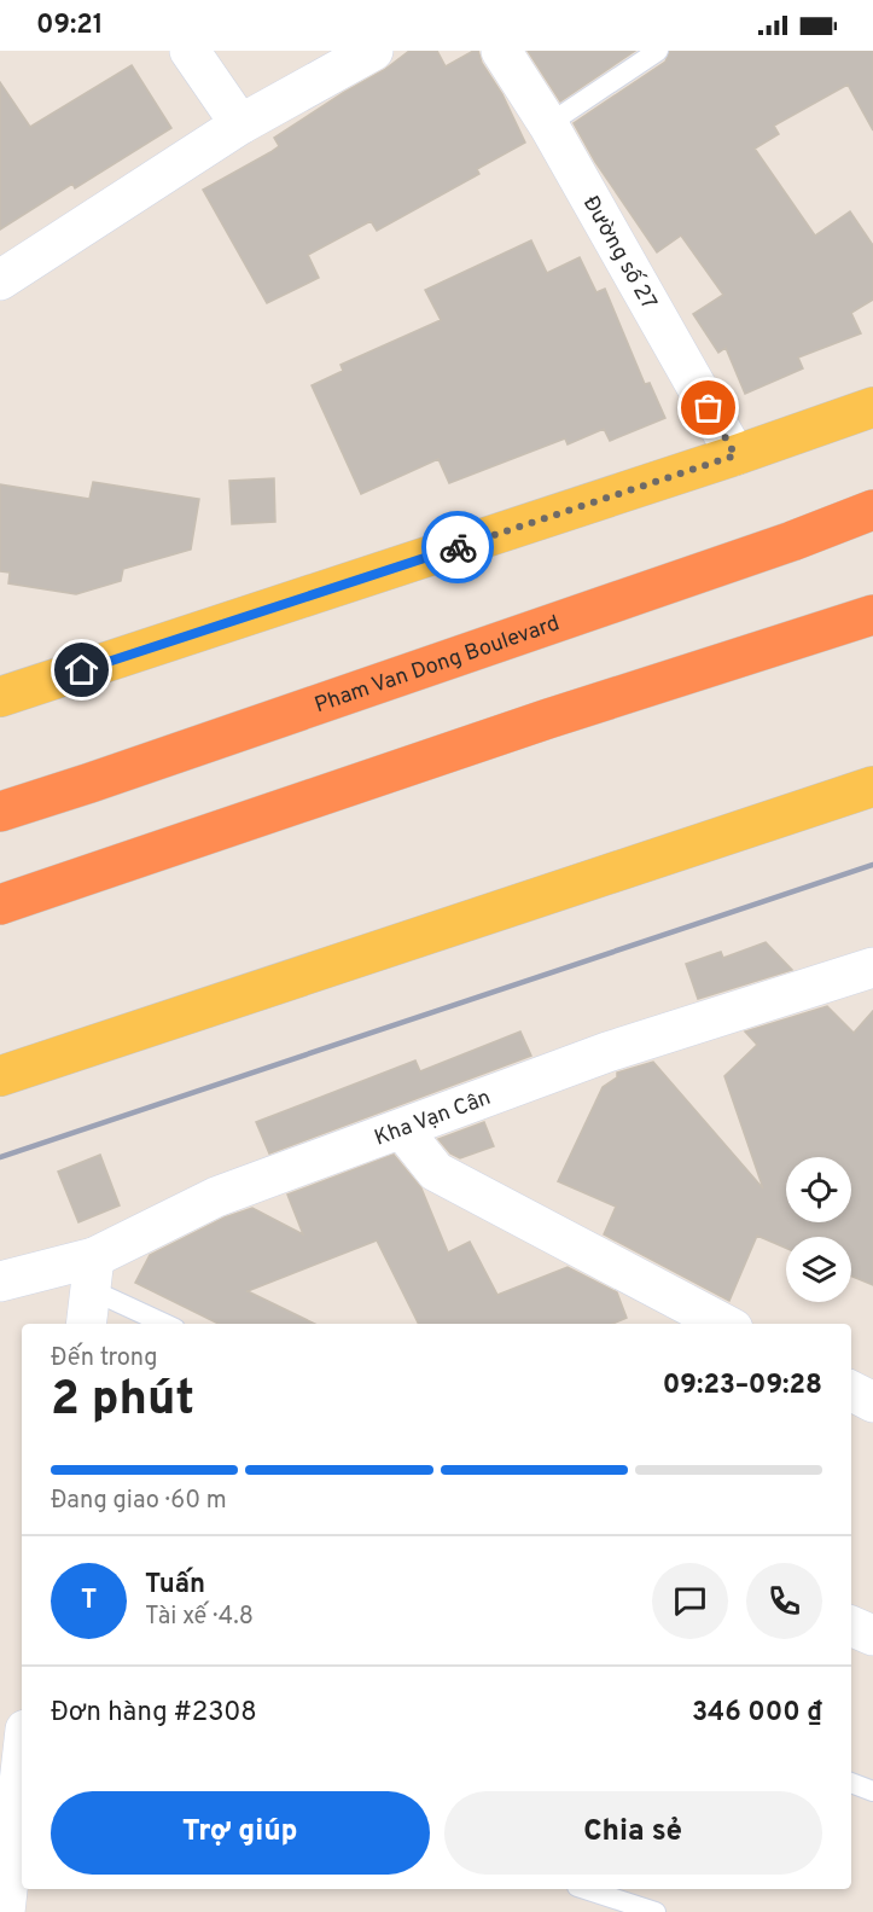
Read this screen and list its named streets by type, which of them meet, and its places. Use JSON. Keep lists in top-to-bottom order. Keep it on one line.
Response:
{"streets":{"highway":["Pham Van Dong Boulevard"],"street":["Đường số 27","Kha Vạn Cân"]},"page":{"status":"09:21","heading":["2 phút","Đến trong","09:23–09:28"],"panel":["Tuấn","Tài xế · 4.8","Đơn hàng #2308","346 000 ₫"],"bar":"Đang giao · 60 m","round":"T","buttons":["Trợ giúp","Chia sẻ"]}}
